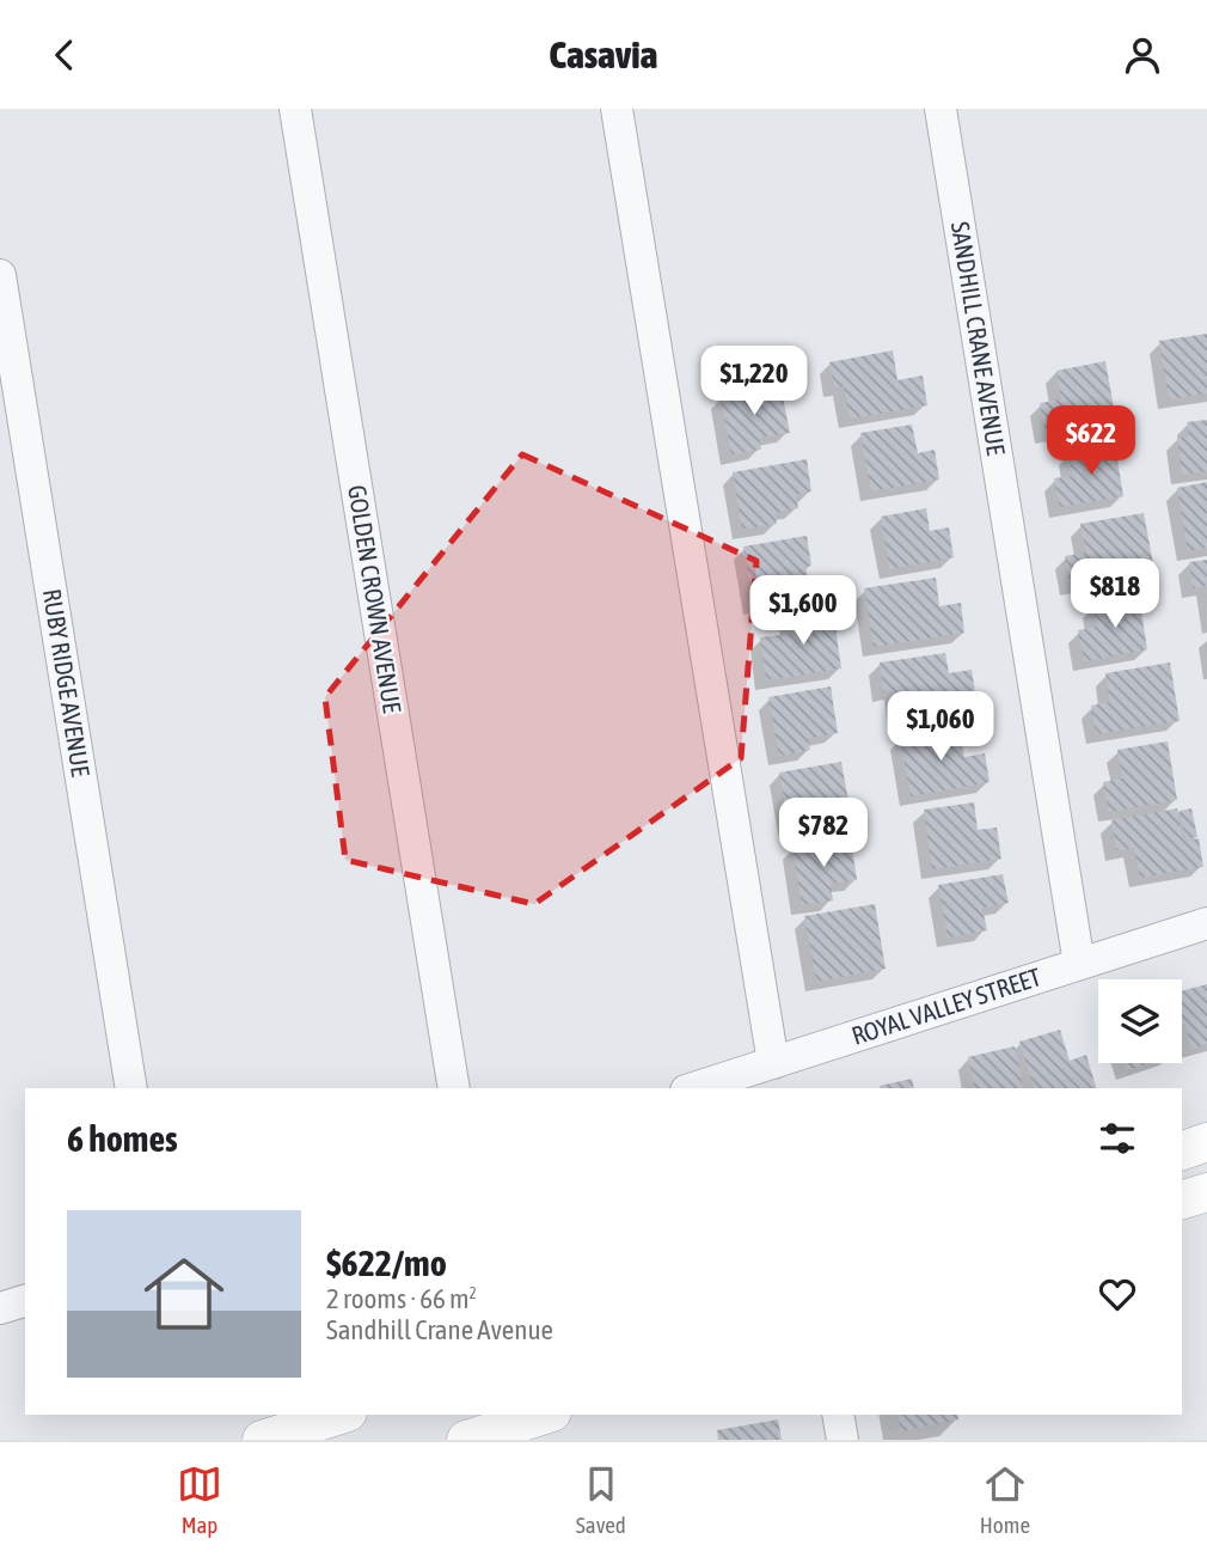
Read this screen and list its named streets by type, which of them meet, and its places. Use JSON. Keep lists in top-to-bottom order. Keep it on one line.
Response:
{"streets":{"street":["SANDHILL CRANE AVENUE","GOLDEN CROWN AVENUE","RUBY RIDGE AVENUE","ROYAL VALLEY STREET"]},"crossings":[["SANDHILL CRANE AVENUE","ROYAL VALLEY STREET"]],"page":{"header":"Casavia","price":["$1,220","$622","$818","$1,600","$1,060","$782"],"heading":"6 homes","list":[{"name":"$622/mo","note":"2 rooms · 66 m² · Sandhill Crane Avenue"}],"tabs":["Map","Saved","Home"]}}
